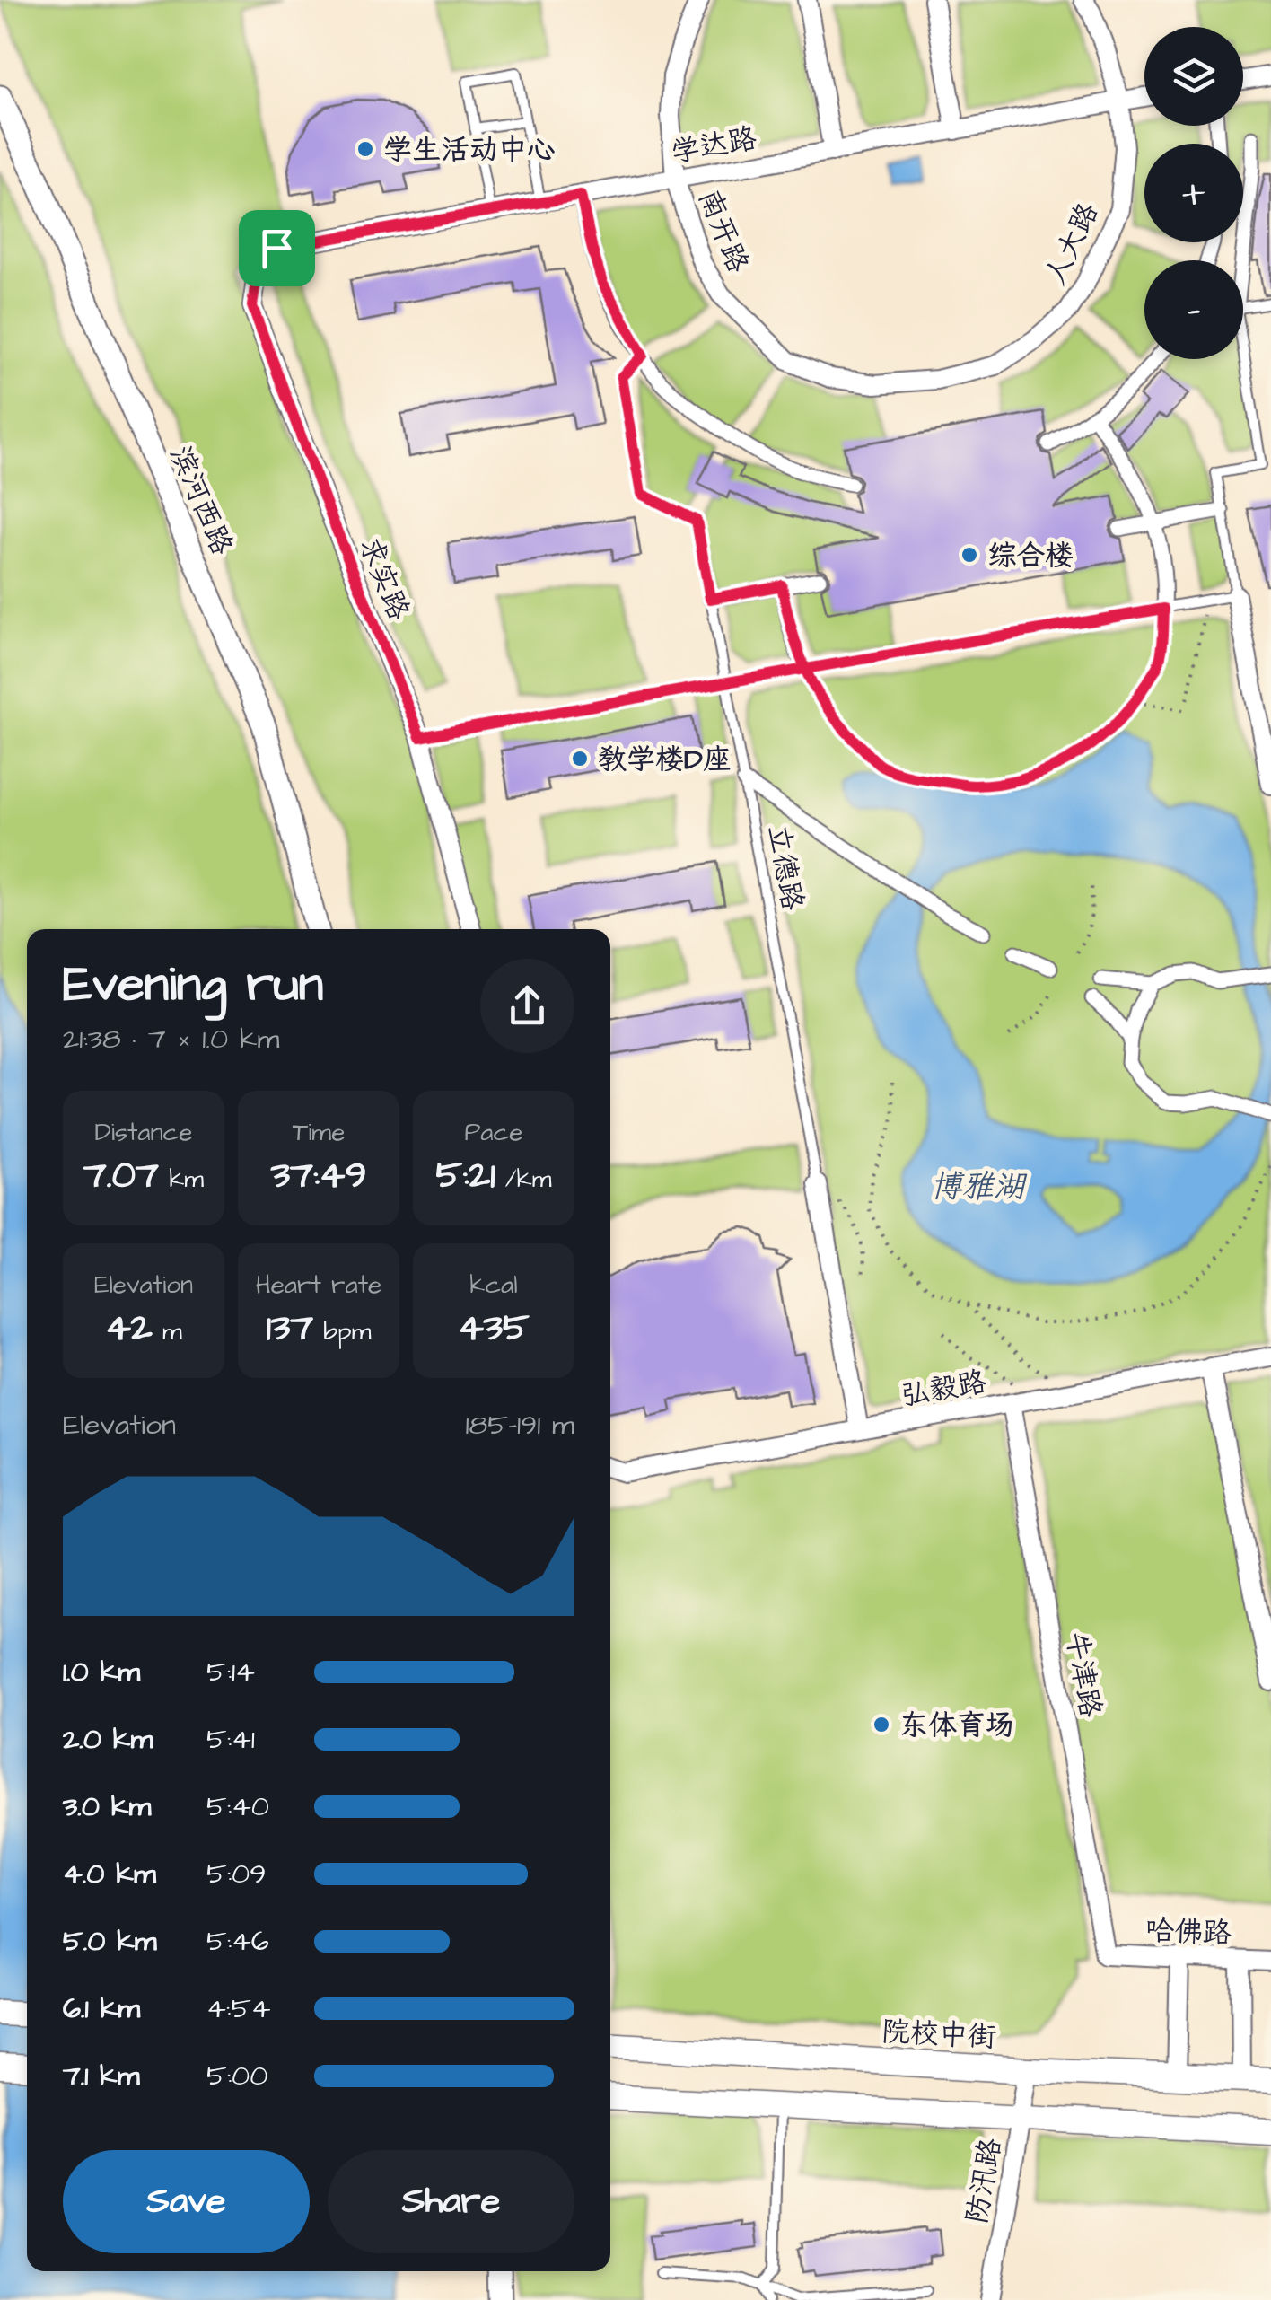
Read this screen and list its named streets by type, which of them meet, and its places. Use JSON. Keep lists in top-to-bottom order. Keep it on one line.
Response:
{"streets":{"main road":["院校中街"],"street":["学达路","南开路","人大路","滨河西路","求实路","立德路","弘毅路","牛津路","哈佛路","防汛路"]},"crossings":[["学达路","南开路"],["学达路","人大路"],["学达路","求实路"],["南开路","人大路"],["立德路","弘毅路"],["弘毅路","牛津路"],["牛津路","哈佛路"],["院校中街","防汛路"]],"water":["博雅湖"],"places":["学生活动中心","综合楼","教学楼D座","东体育场"],"page":{"map_buttons":["+","−"],"heading":["Evening run","21:38 · 7 × 1.0 km"],"stats":[["Distance","7.07 km"],["Time","37:49"],["Pace","5:21 /km"],["Elevation","42 m"],["Heart rate","137 bpm"],["kcal","435"]],"chart":["Elevation","185–191 m"],"list":[{"name":"1.0 km","note":"5:14"},{"name":"2.0 km","note":"5:41"},{"name":"3.0 km","note":"5:40"},{"name":"4.0 km","note":"5:09"},{"name":"5.0 km","note":"5:46"},{"name":"6.1 km","note":"4:54"},{"name":"7.1 km","note":"5:00"}],"buttons":["Save","Share"]}}
